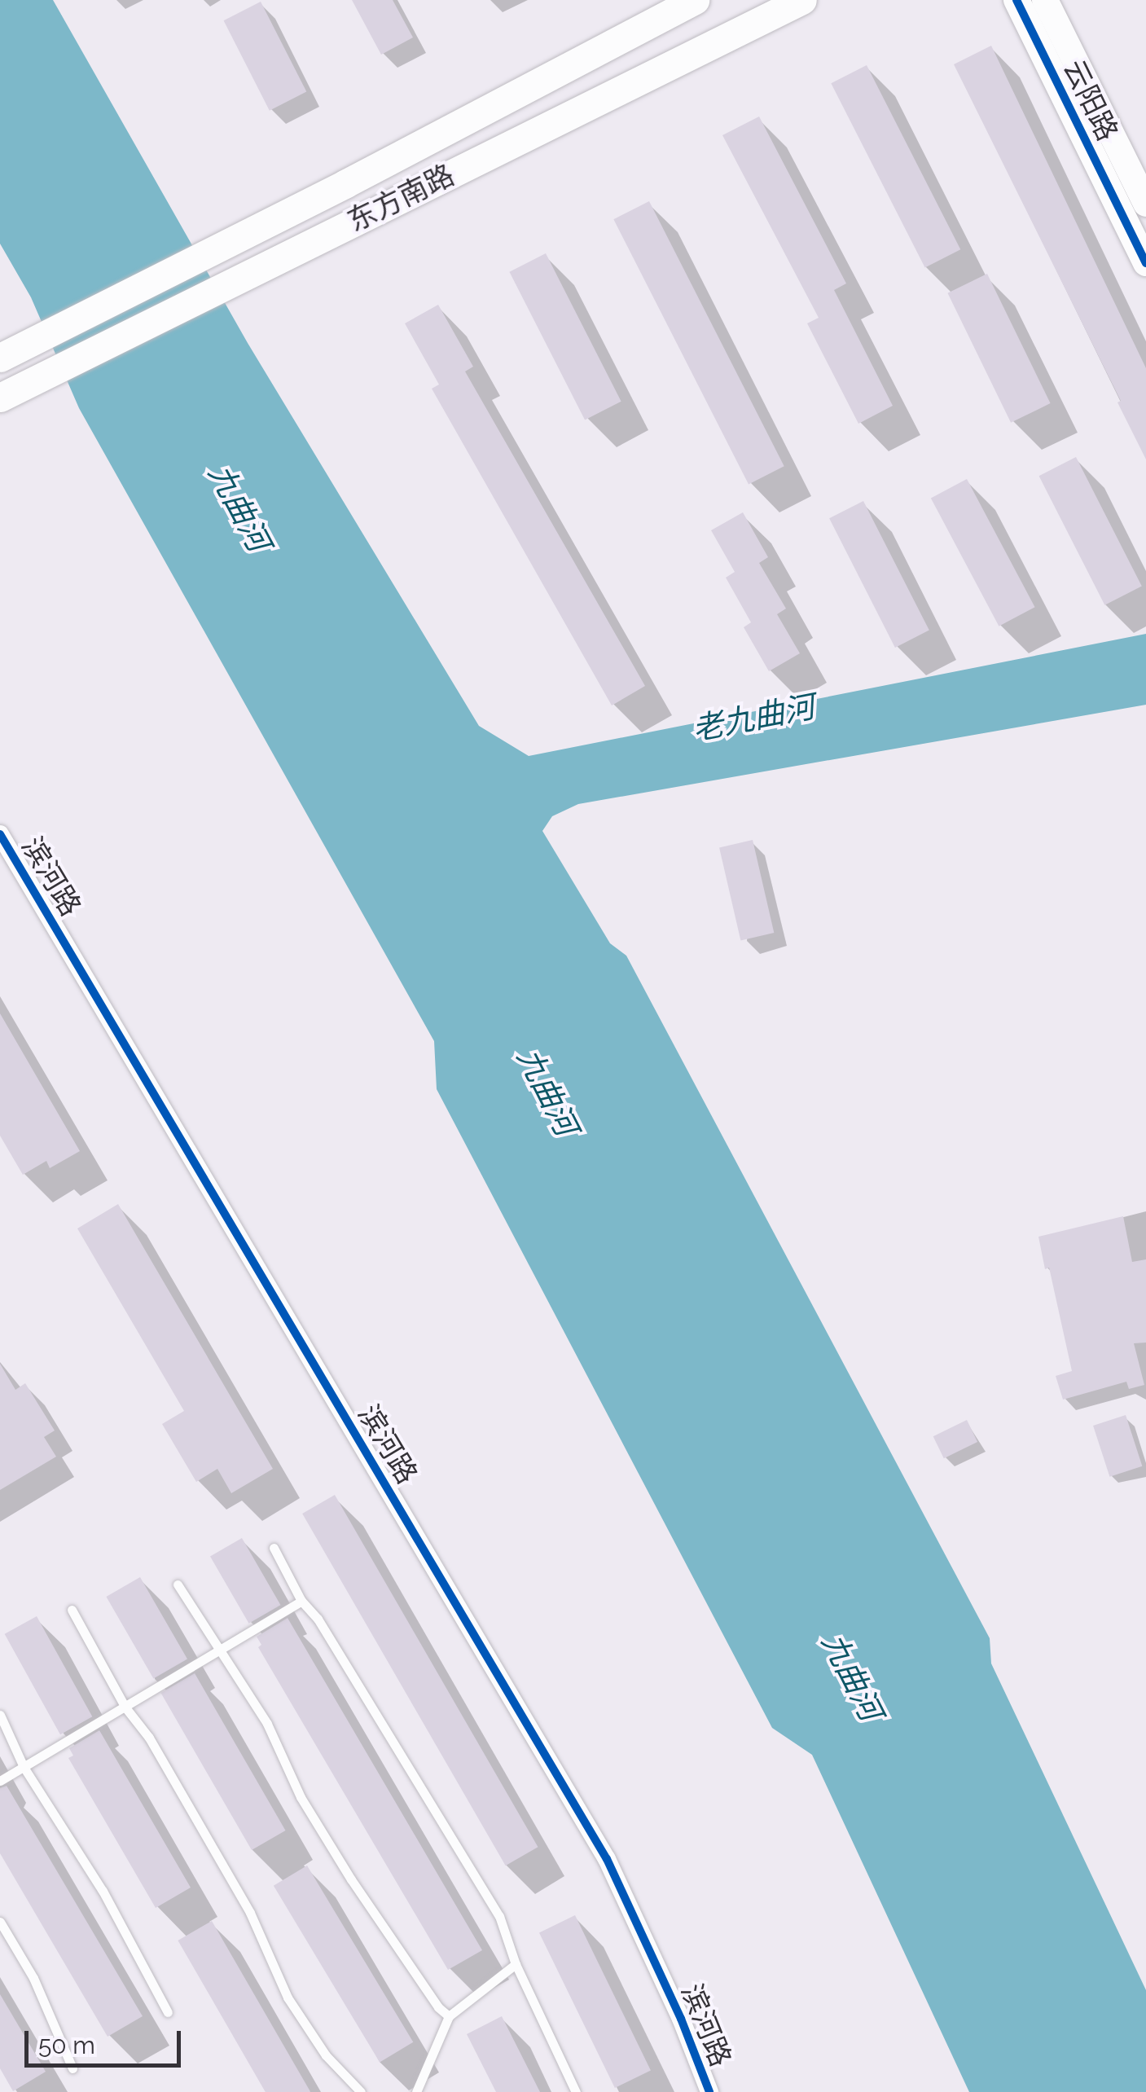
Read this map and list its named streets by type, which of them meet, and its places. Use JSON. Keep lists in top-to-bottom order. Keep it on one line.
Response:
{"streets":{"main road":["东方南路"],"street":["云阳路","滨河路"]},"water":["九曲河","老九曲河"],"scale_bar":"50 m"}
